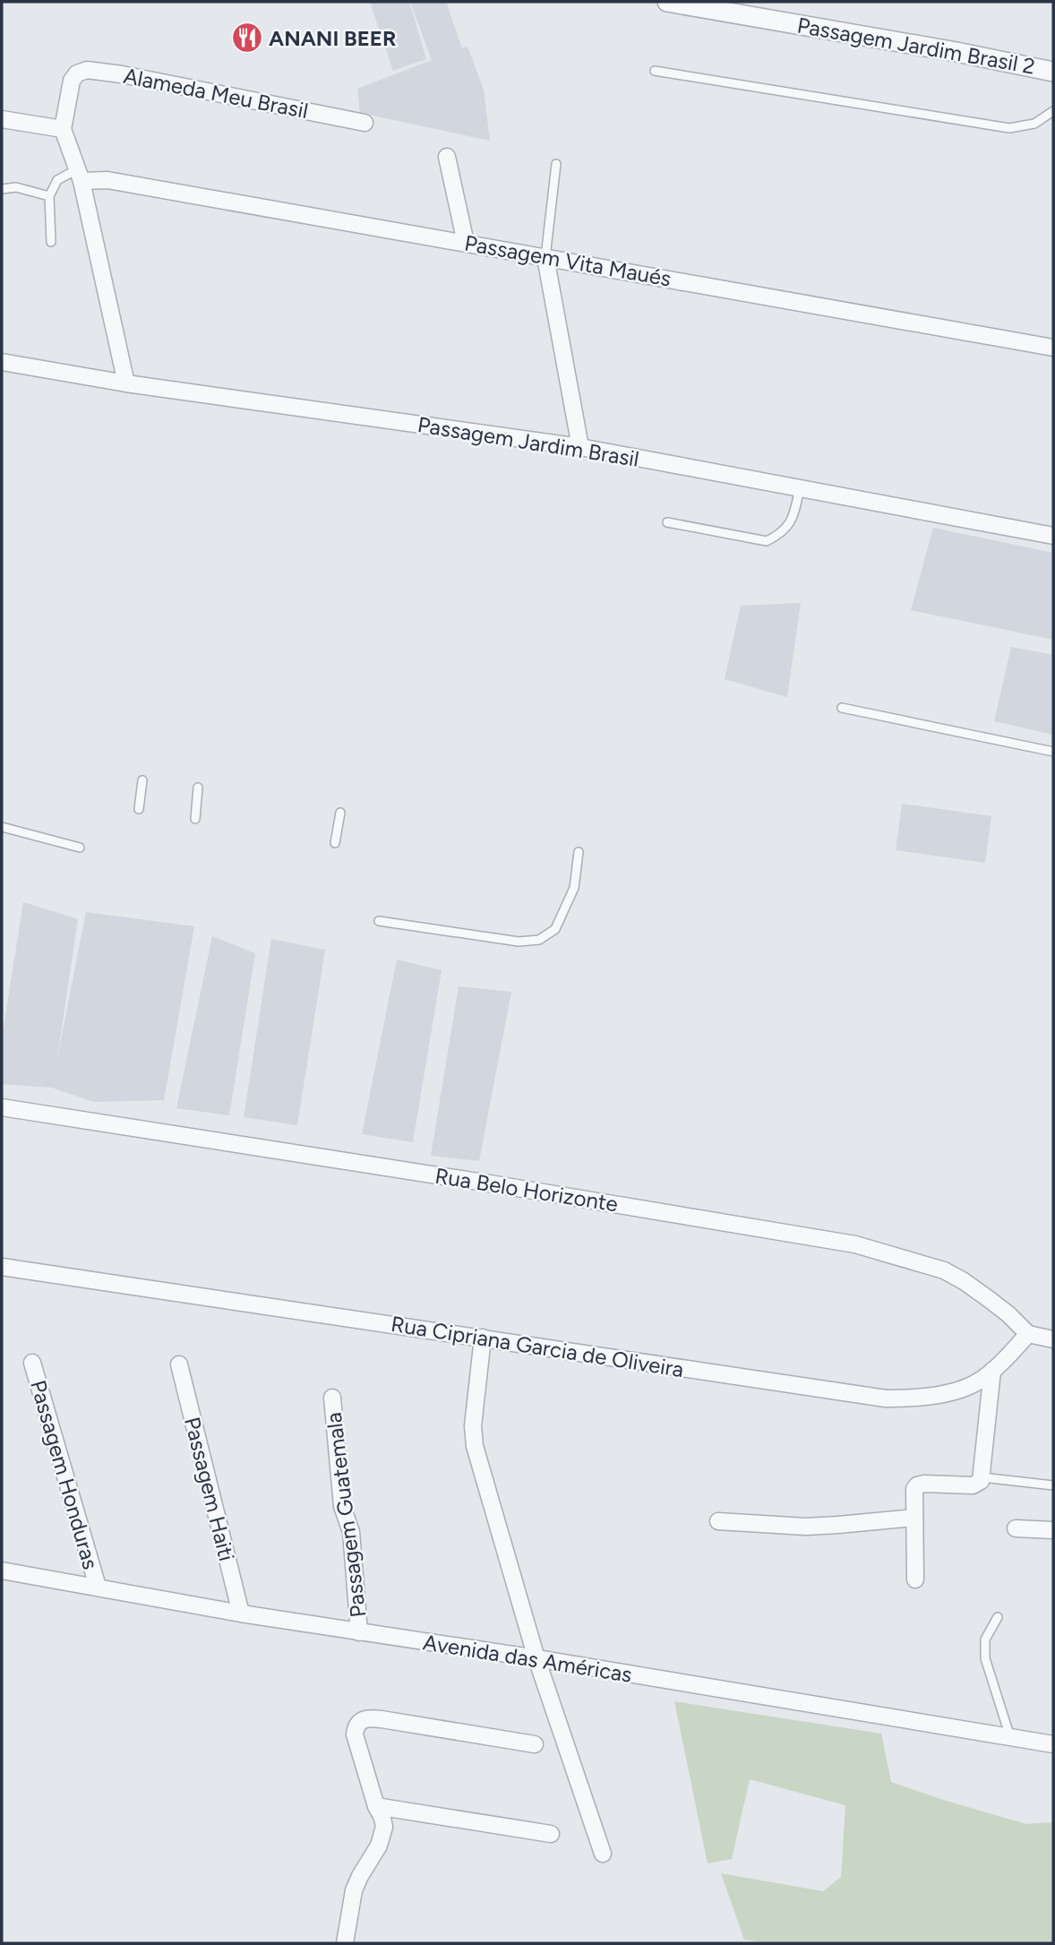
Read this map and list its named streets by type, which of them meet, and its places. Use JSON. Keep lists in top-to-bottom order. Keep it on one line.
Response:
{"streets":{"street":["Passagem Jardim Brasil 2","Alameda Meu Brasil","Passagem Vita Maués","Passagem Jardim Brasil","Rua Belo Horizonte","Rua Cipriana Garcia de Oliveira","Passagem Honduras","Passagem Haiti","Passagem Guatemala","Avenida das Américas"]},"crossings":[["Rua Belo Horizonte","Rua Cipriana Garcia de Oliveira"],["Passagem Honduras","Avenida das Américas"],["Passagem Haiti","Avenida das Américas"],["Passagem Guatemala","Avenida das Américas"]],"places":{"restaurant":["ANANI BEER"]}}
